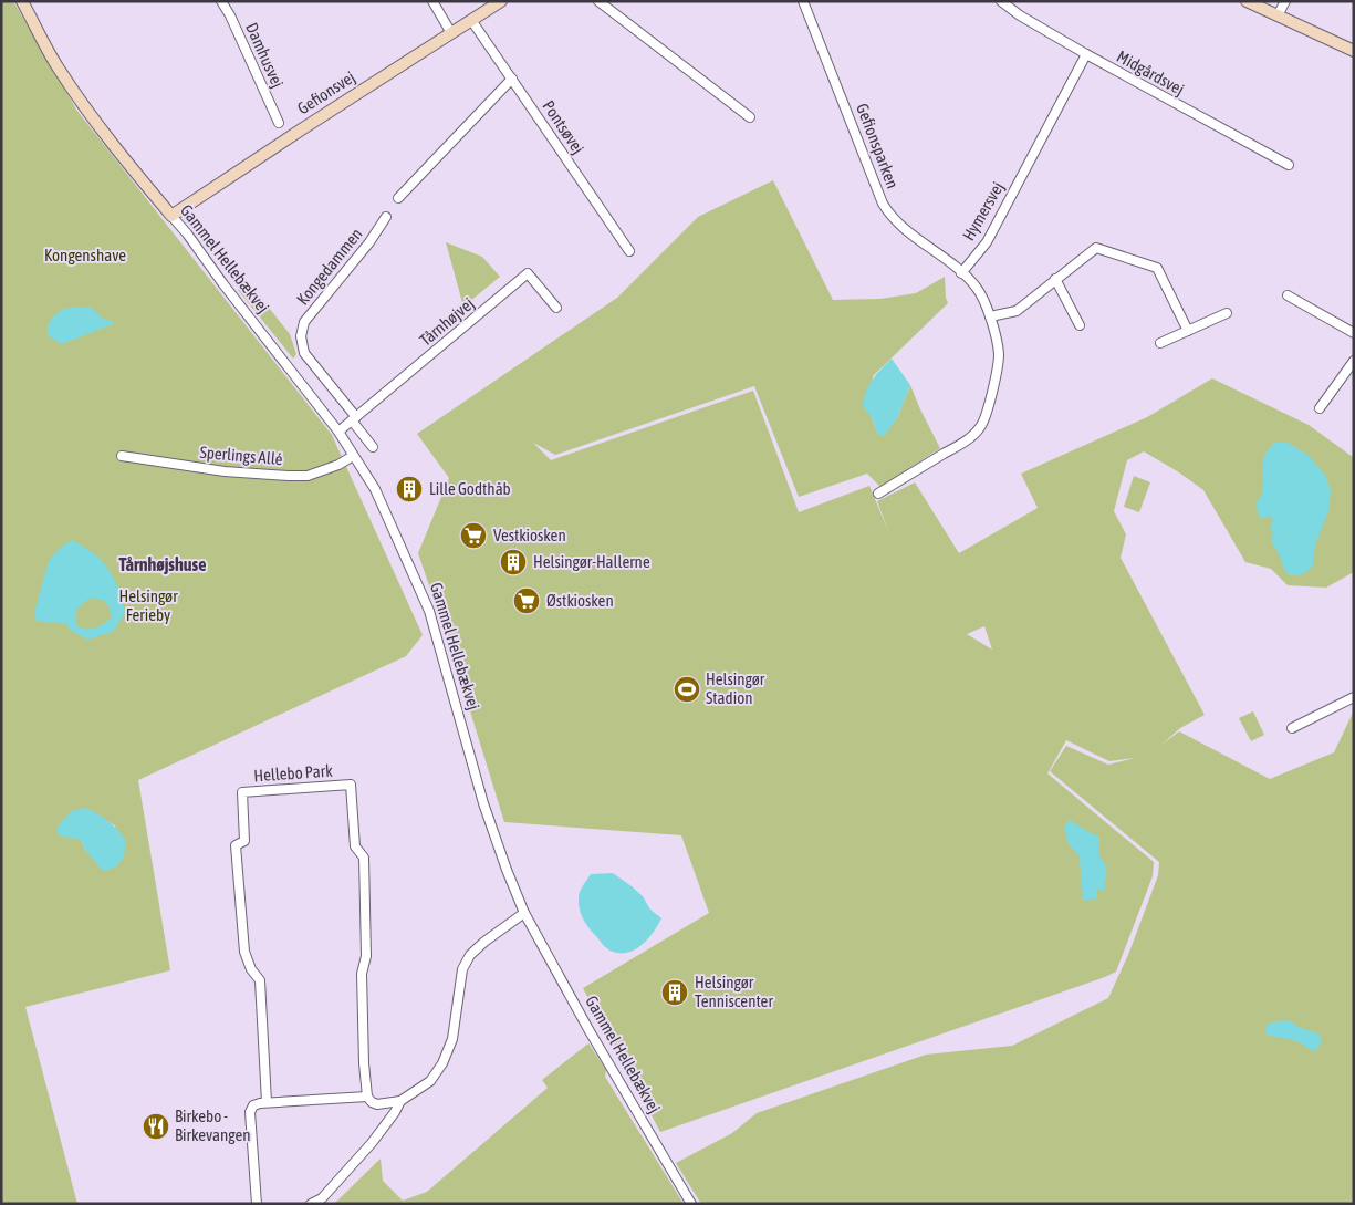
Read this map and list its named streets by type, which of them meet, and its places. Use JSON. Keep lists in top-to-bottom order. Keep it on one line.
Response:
{"streets":{"main road":["Gefionsvej","Gammel Hellebækvej"],"street":["Damhusvej","Midgårdsvej","Pontsøvej","Gefionsparken","Hymersvej","Kongedammen","Tårnhøjvej","Sperlings Allé","Hellebo Park"]},"crossings":[["Midgårdsvej","Hymersvej"],["Gefionsvej","Pontsøvej"],["Gefionsvej","Gammel Hellebækvej"],["Gefionsparken","Hymersvej"],["Gammel Hellebækvej","Tårnhøjvej"],["Gammel Hellebækvej","Sperlings Allé"],["Kongedammen","Tårnhøjvej"]],"districts":["Tårnhøjshuse"],"parks":["Kongenshave","Helsingør Ferieby"],"places":{"building":["Lille Godthåb","Helsingør-Hallerne","Helsingør Tenniscenter"],"supermarket":["Vestkiosken","Østkiosken"],"sports":["Helsingør Stadion"],"restaurant":["Birkebo - Birkevangen"]}}
